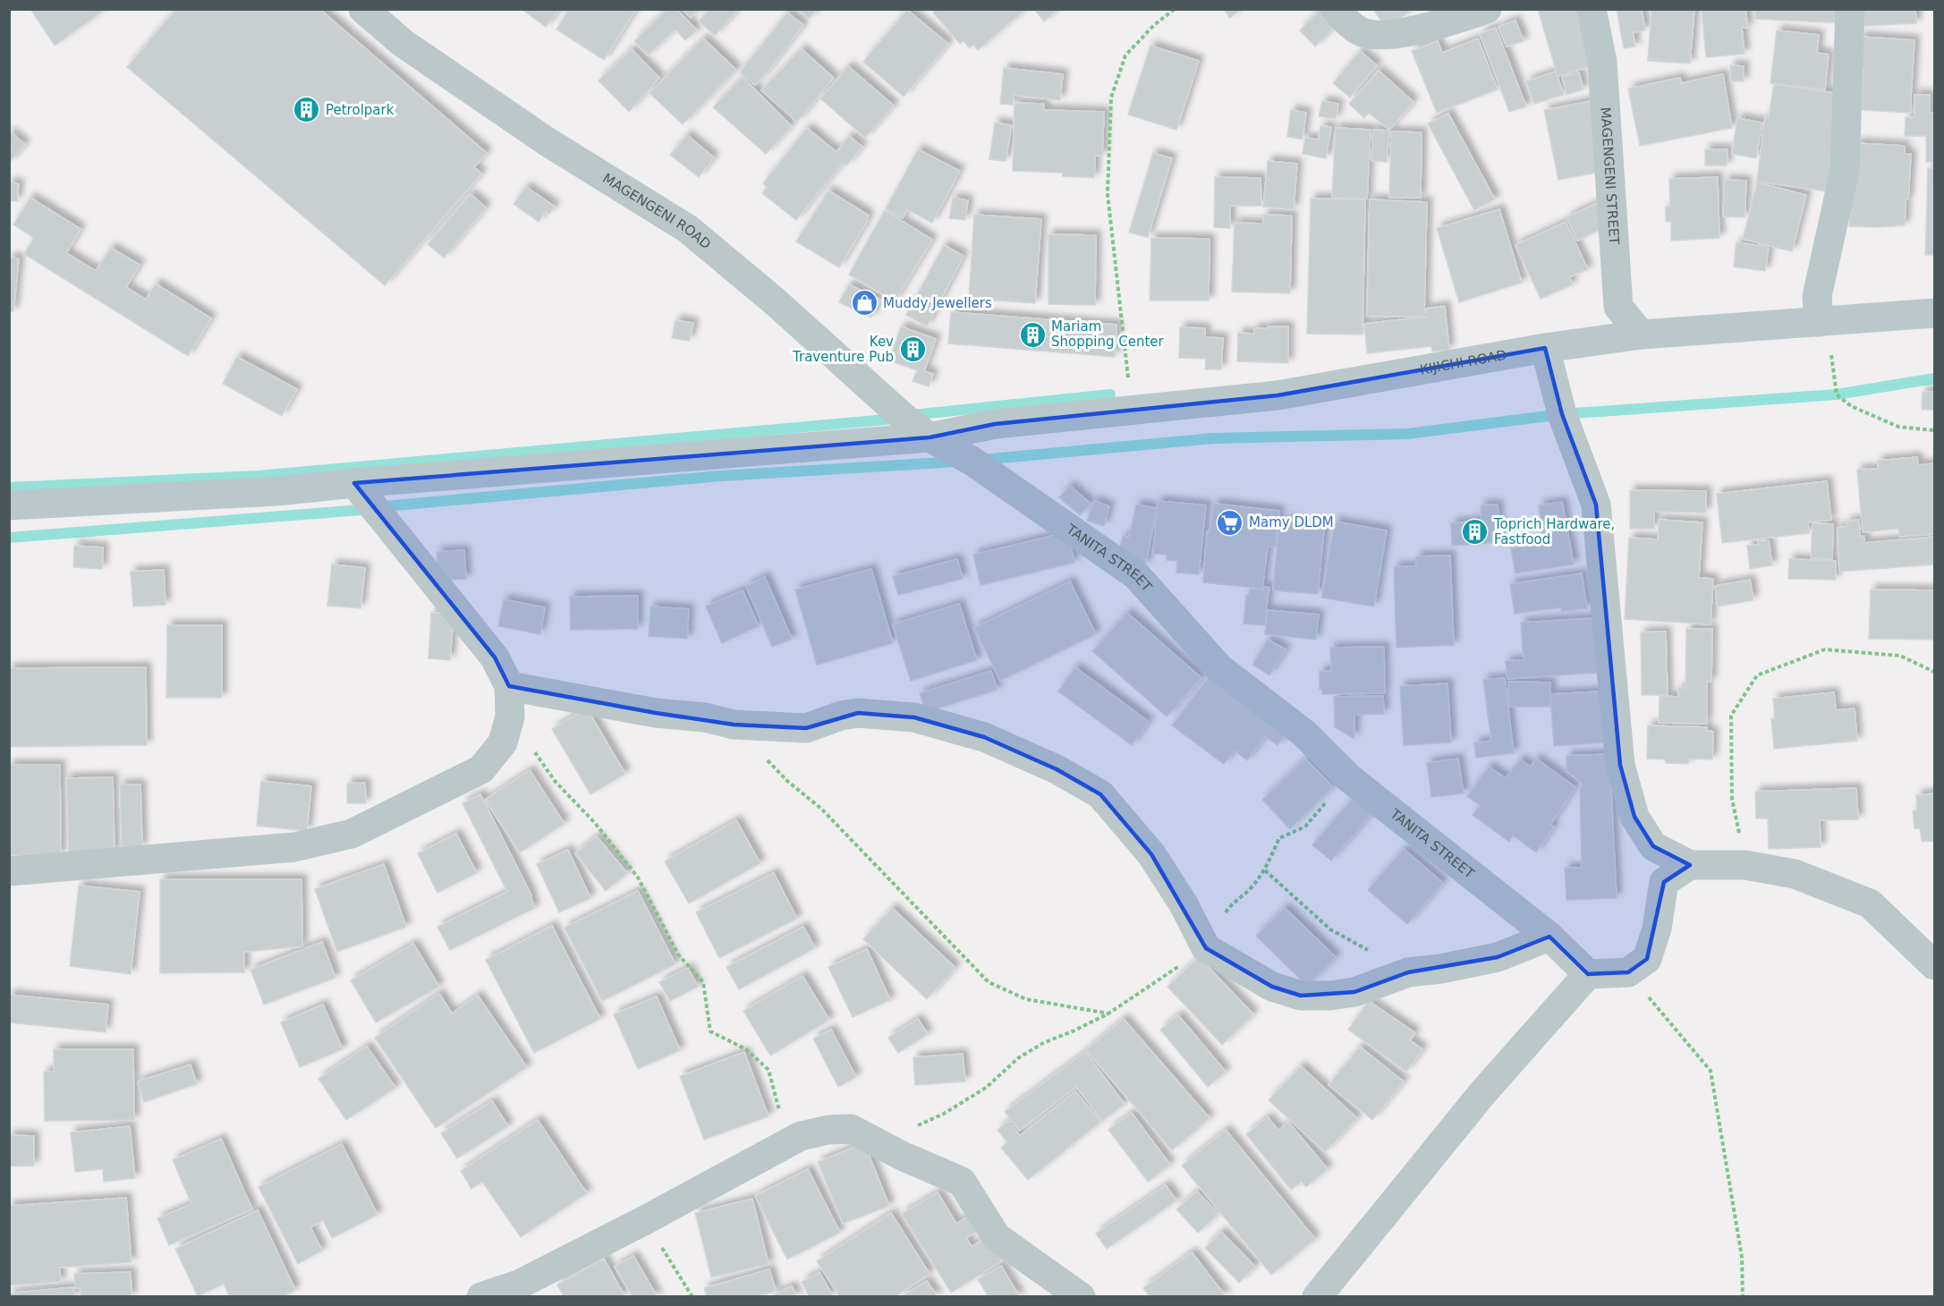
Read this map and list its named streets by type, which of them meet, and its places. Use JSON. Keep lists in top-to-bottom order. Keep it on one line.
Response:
{"streets":{"street":["MAGENGENI STREET","MAGENGENI ROAD","KIJICHI ROAD","TANITA STREET"]},"crossings":[["MAGENGENI STREET","KIJICHI ROAD"],["MAGENGENI ROAD","KIJICHI ROAD"],["MAGENGENI ROAD","TANITA STREET"],["KIJICHI ROAD","TANITA STREET"]],"places":{"building":["Petrolpark","Mariam Shopping Center","Kev Traventure Pub","Toprich Hardware, Fastfood"],"shop":["Muddy Jewellers"],"supermarket":["Mamy DLDM"]}}
